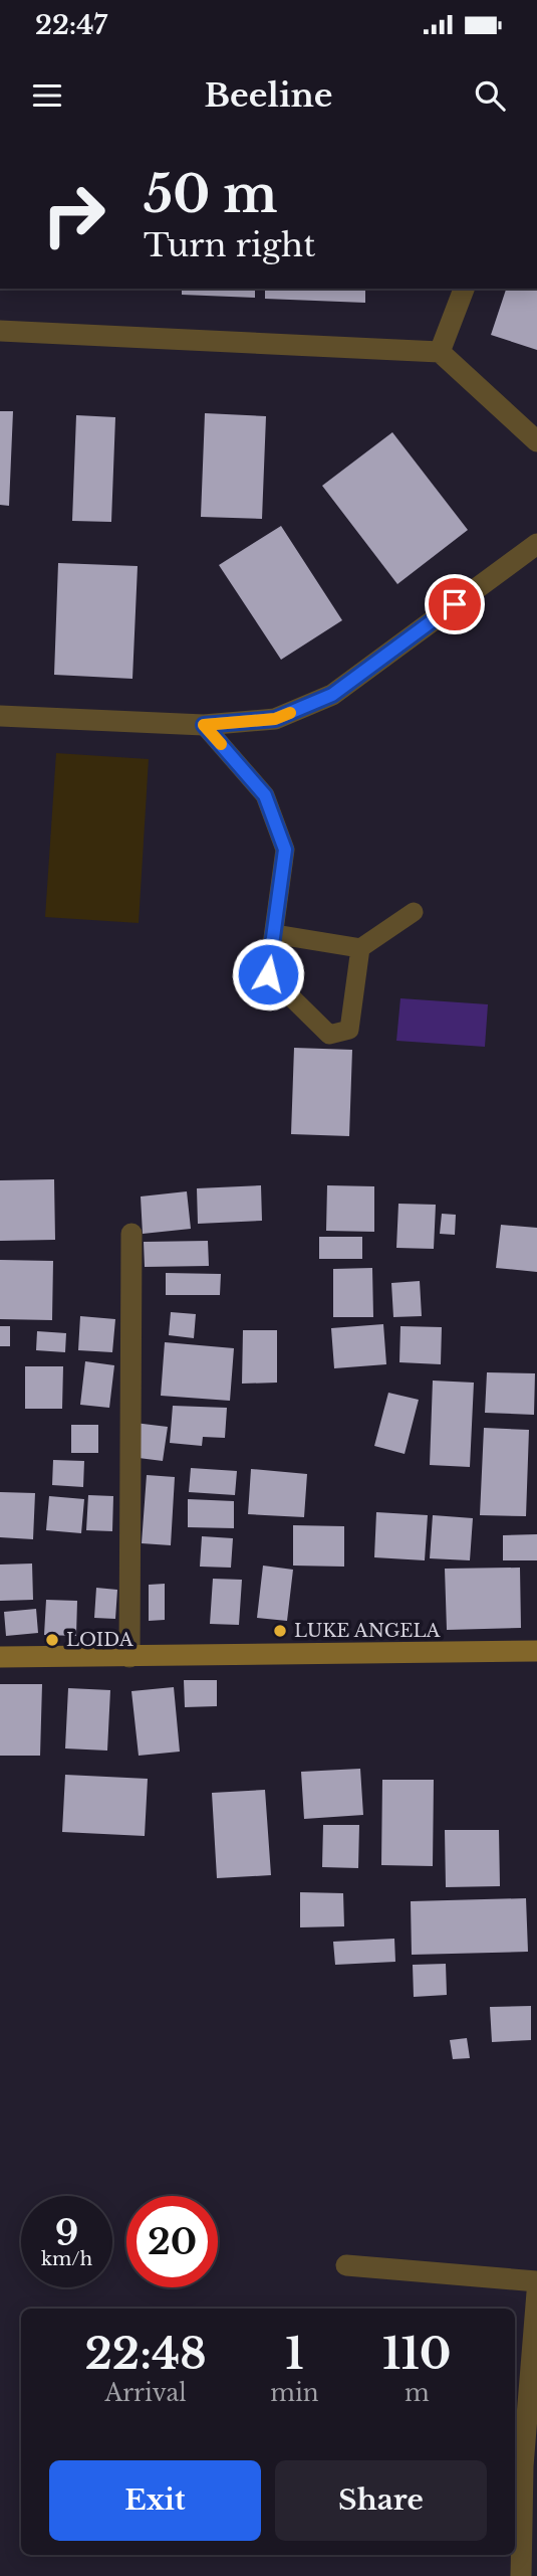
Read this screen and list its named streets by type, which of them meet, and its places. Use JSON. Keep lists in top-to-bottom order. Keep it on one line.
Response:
{"places":["LUKE ANGELA","LOIDA"],"page":{"status":"22:47","header":"Beeline","turn":["50 m","Turn right"],"speed":"9 km/h","limit":"20","eta":["22:48","Arrival","1","min","110","m"],"buttons":["Exit","Share"]}}
